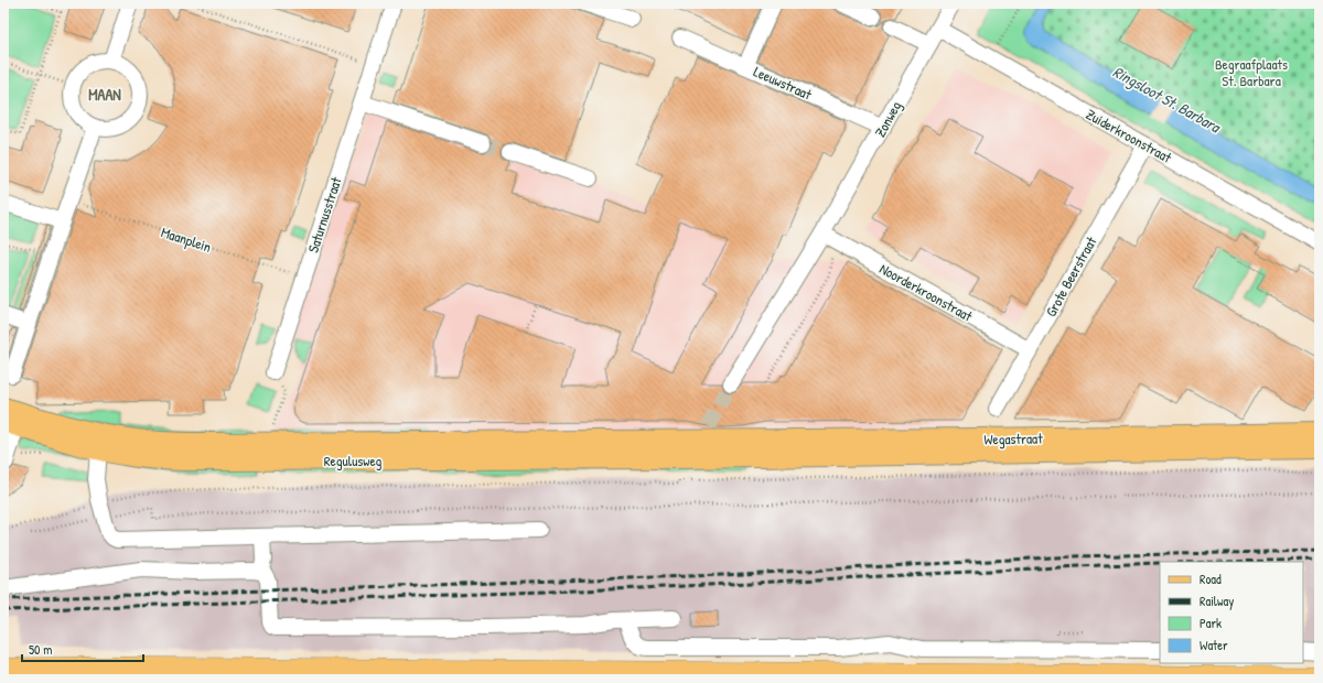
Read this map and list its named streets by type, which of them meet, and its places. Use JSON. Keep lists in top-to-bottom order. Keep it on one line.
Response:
{"streets":{"main road":["Wegastraat","Regulusweg"],"street":["Leeuwstraat","Zonweg","Zuiderkroonstraat","Saturnusstraat","Grote Beerstraat","Noorderkroonstraat"],"path":["Maanplein"]},"crossings":[["Leeuwstraat","Zonweg"],["Zonweg","Zuiderkroonstraat"],["Zonweg","Noorderkroonstraat"],["Zuiderkroonstraat","Grote Beerstraat"],["Saturnusstraat","Maanplein"],["Grote Beerstraat","Noorderkroonstraat"],["Wegastraat","Regulusweg"]],"districts":["MAAN"],"water":["Ringsloot St. Barbara"],"parks":["Begraafplaats St. Barbara"],"legend":["Road","Railway","Park","Water"],"scale_bar":"50 m"}
